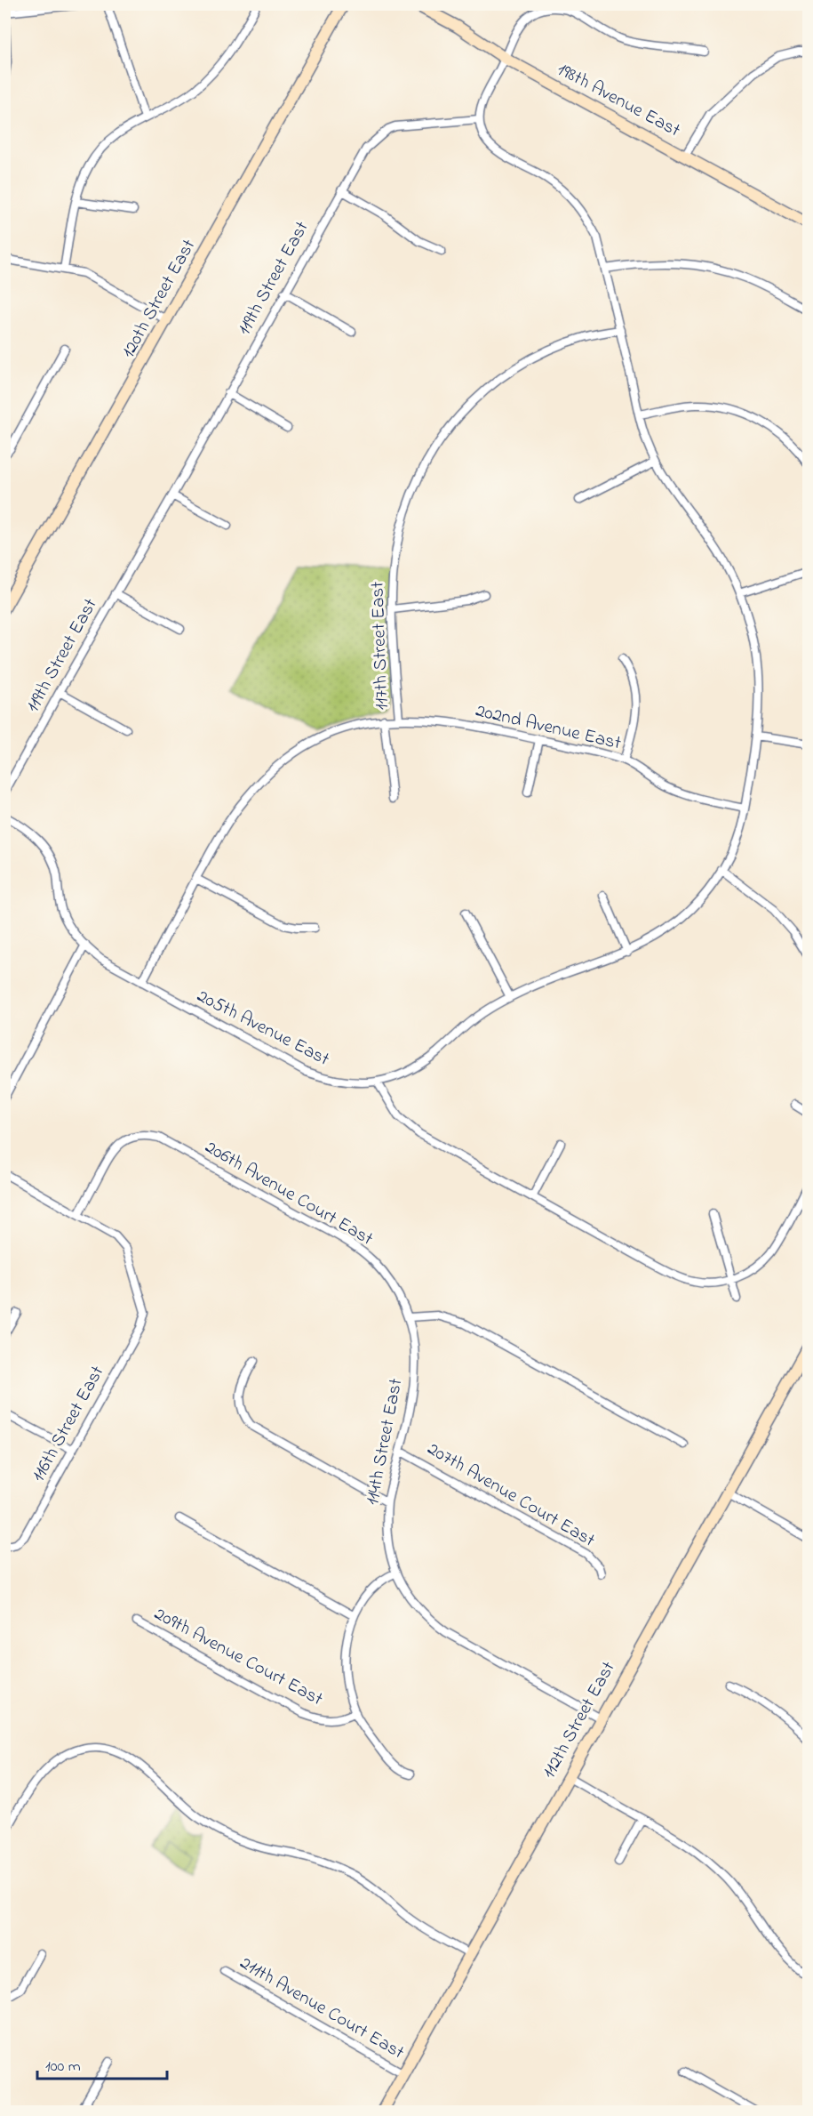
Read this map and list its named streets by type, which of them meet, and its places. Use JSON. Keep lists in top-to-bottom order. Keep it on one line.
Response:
{"streets":{"street":["198th Avenue East","119th Street East","120th Street East","117th Street East","202nd Avenue East","205th Avenue East","206th Avenue Court East","116th Street East","114th Street East","207th Avenue Court East","209th Avenue Court East","112th Street East","211th Avenue Court East"]},"crossings":[["119th Street East","205th Avenue East"],["117th Street East","202nd Avenue East"],["117th Street East","205th Avenue East"],["202nd Avenue East","205th Avenue East"],["206th Avenue Court East","116th Street East"],["206th Avenue Court East","114th Street East"],["114th Street East","207th Avenue Court East"],["114th Street East","112th Street East"],["112th Street East","211th Avenue Court East"]],"scale_bar":"100 m"}
